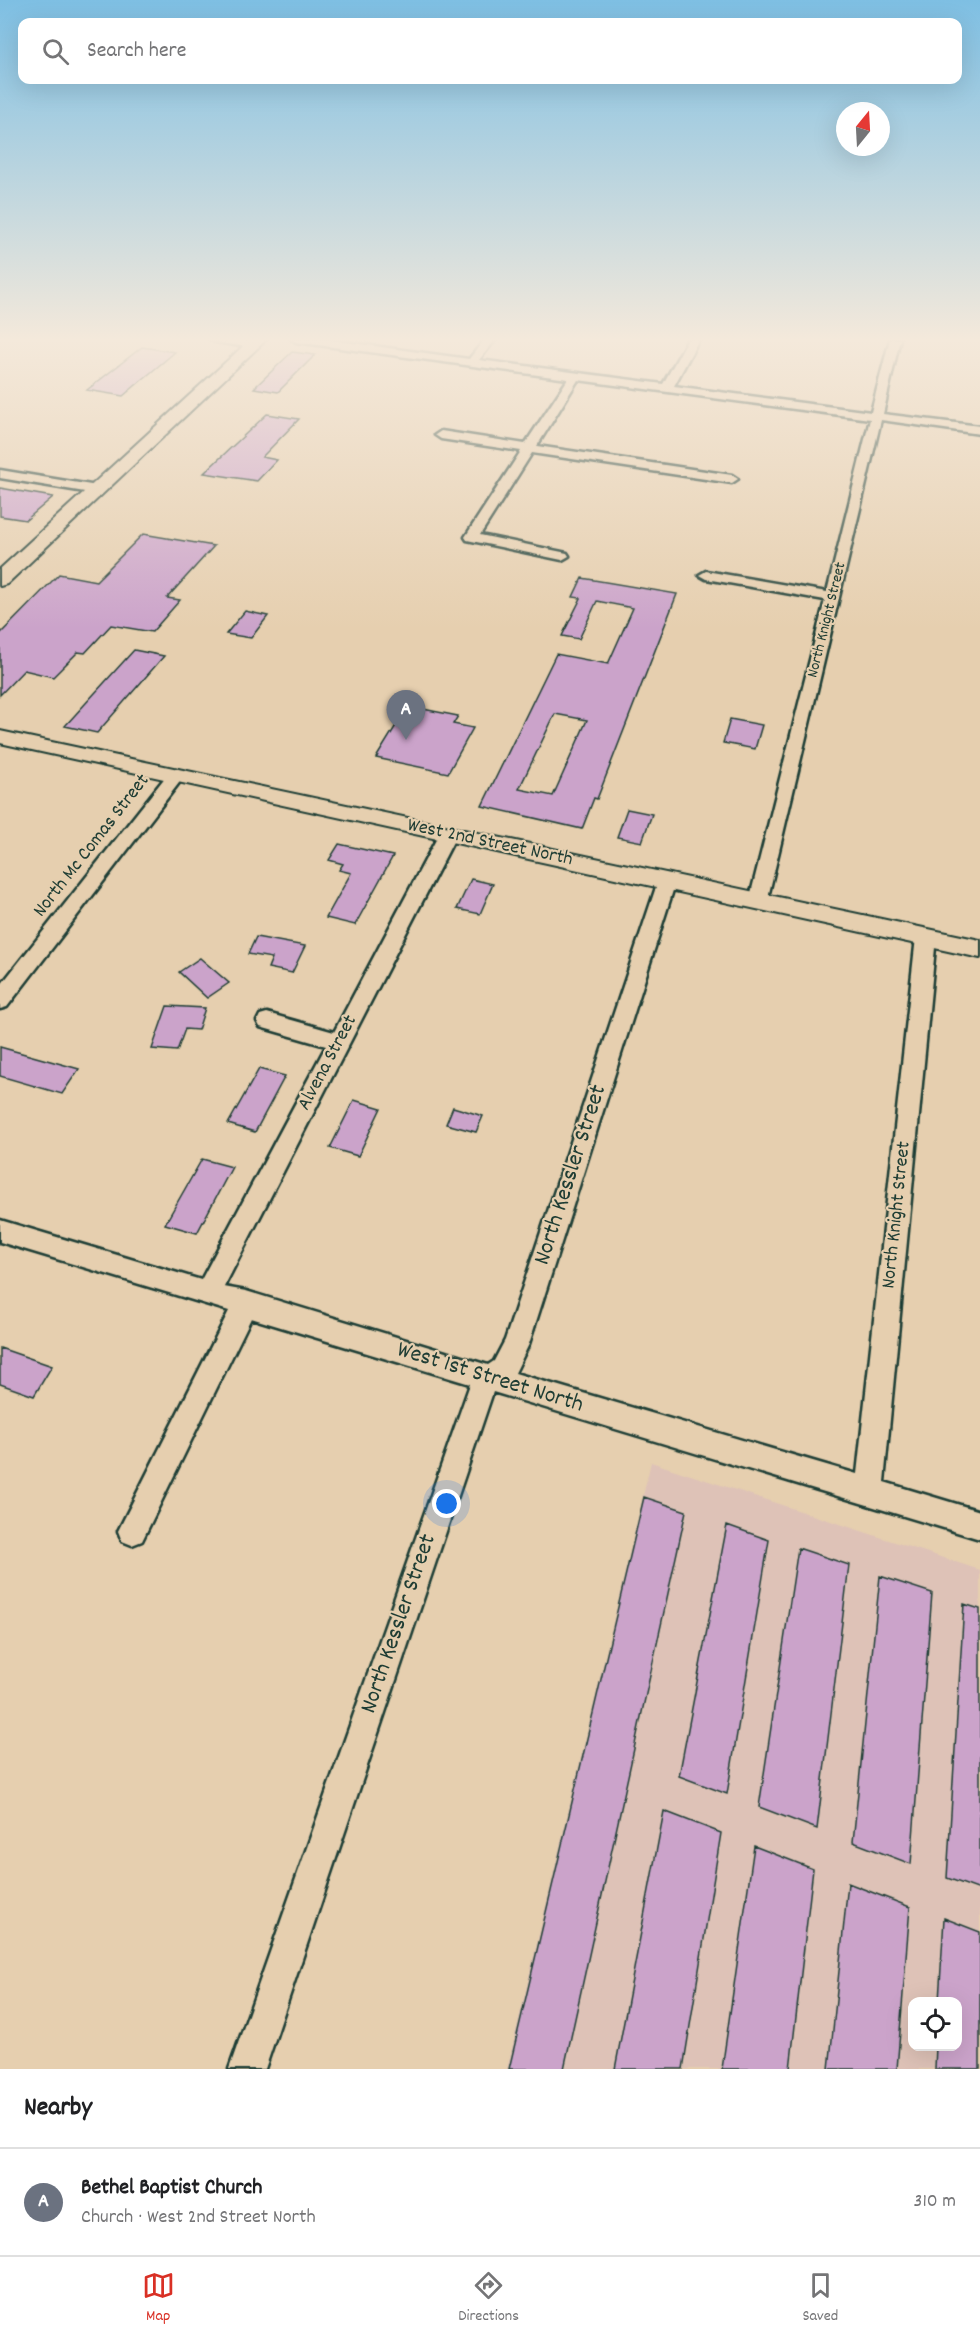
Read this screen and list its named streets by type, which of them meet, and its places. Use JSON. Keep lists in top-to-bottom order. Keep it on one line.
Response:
{"streets":{"street":["North Knight Street","West 2nd Street North","North Mc Comas Street","Alvena Street","North Kessler Street","West 1st Street North"]},"crossings":[["North Knight Street","West 2nd Street North"],["North Knight Street","West 1st Street North"],["West 2nd Street North","North Mc Comas Street"],["West 2nd Street North","Alvena Street"],["West 2nd Street North","North Kessler Street"],["Alvena Street","West 1st Street North"],["North Kessler Street","West 1st Street North"]],"north":"top","page":{"search":"Search here","pins":"A","heading":"Nearby","list":[{"mark":"A","name":"Bethel Baptist Church","note":"Church · West 2nd Street North","value":"310 m"}],"nav":["Map","Directions","Saved"]}}
